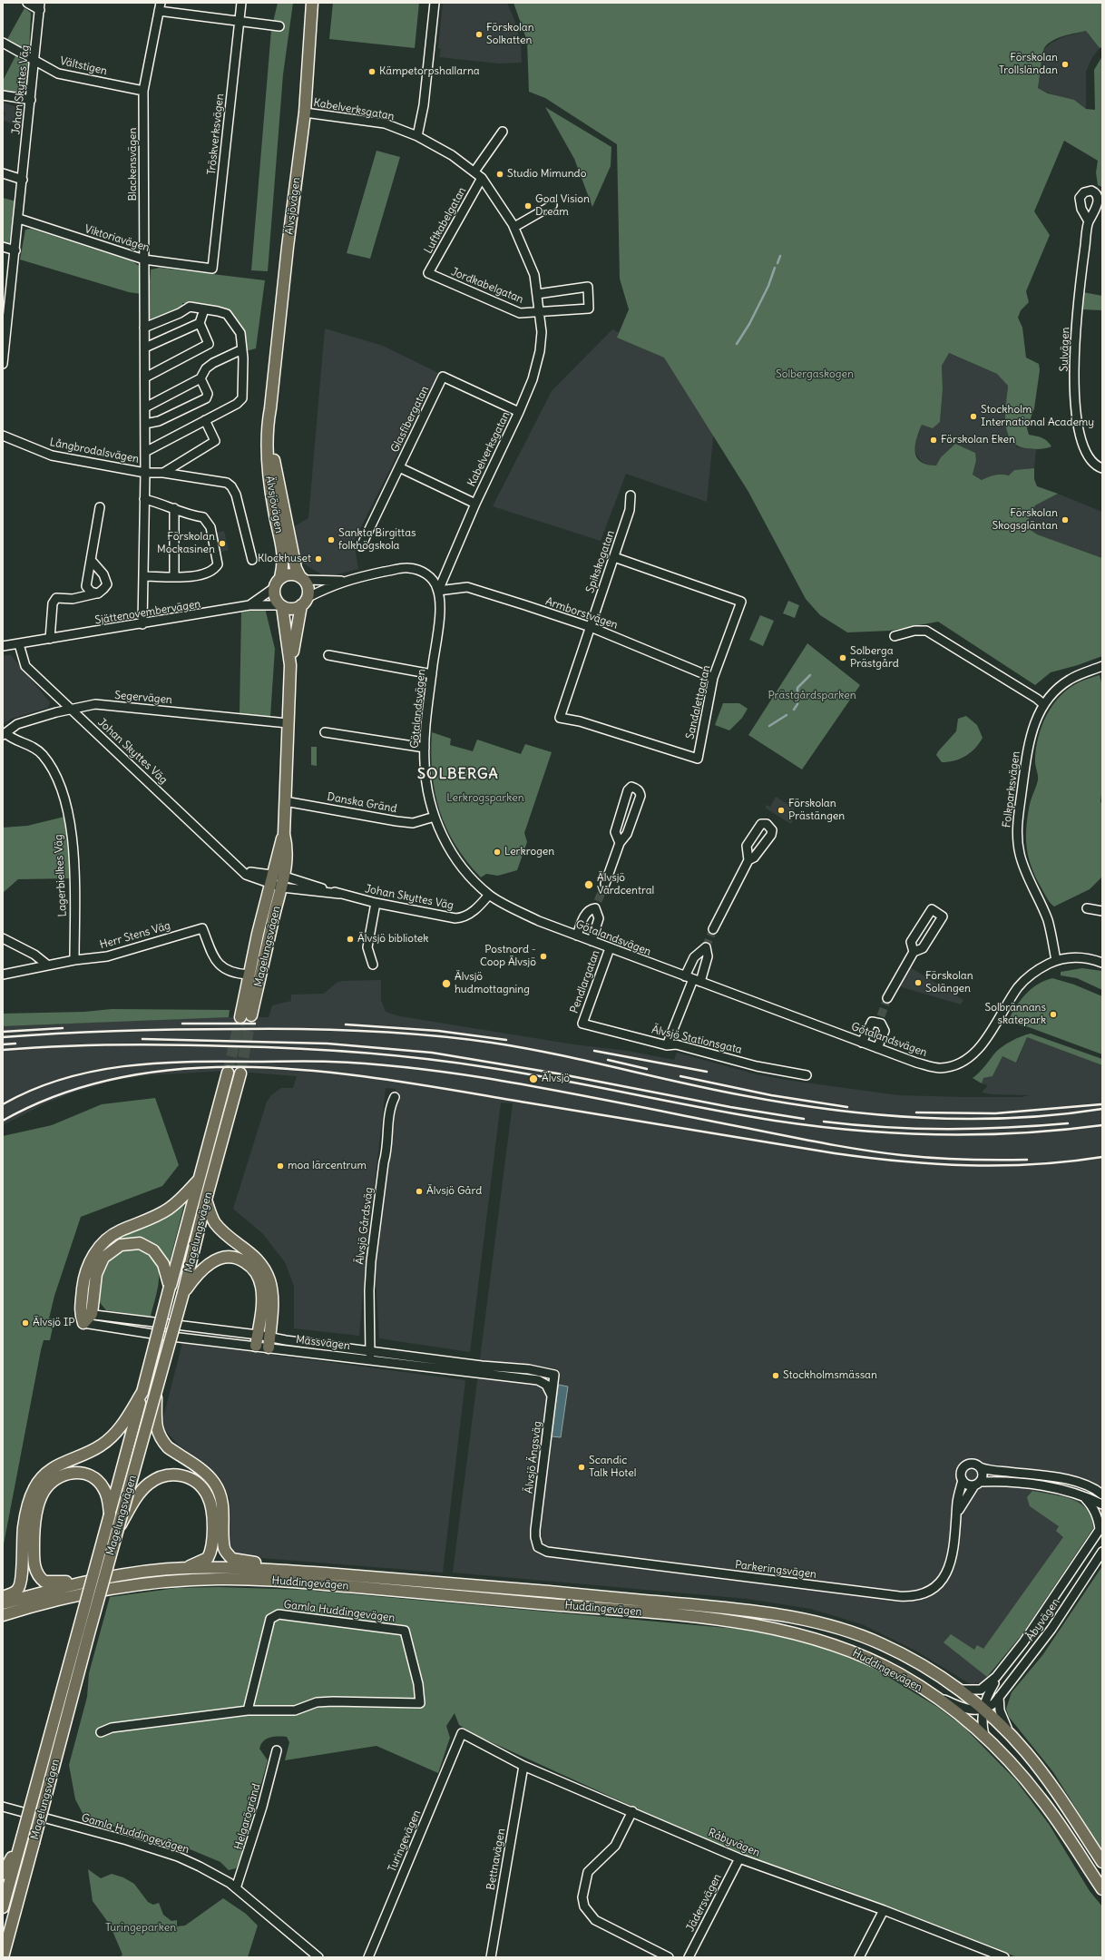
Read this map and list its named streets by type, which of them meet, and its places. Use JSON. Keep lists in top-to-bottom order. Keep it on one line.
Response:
{"streets":{"main road":["Älvsjövägen","Magelungsvägen","Huddingevägen"],"street":["Vältstigen","Johan Skyttes Väg","Kabelverksgatan","Tröskverksvägen","Blackensvägen","Luftkabelgatan","Viktoriavägen","Jordkabelgatan","Sulvägen","Glasfibergatan","Långbrodalsvägen","Spikskogatan","Sjättenovembervägen","Armborstvägen","Segervägen","Sandalettgatan","Götalandsvägen","Folkparksvägen","Danska Gränd","Lagerbielkes Väg","Herr Stens Väg","Pendlargatan","Älvsjö Stationsgata","Älvsjö Gårdsväg","Mässvägen","Älvsjö Ängsväg","Parkeringsvägen","Gamla Huddingevägen","Åbyvägen","Helgarögränd","Turingevägen","Råbyvägen","Bettnavägen","Jädersvägen"]},"crossings":[["Vältstigen","Johan Skyttes Väg"],["Vältstigen","Blackensvägen"],["Johan Skyttes Väg","Viktoriavägen"],["Johan Skyttes Väg","Sjättenovembervägen"],["Johan Skyttes Väg","Segervägen"],["Johan Skyttes Väg","Götalandsvägen"],["Johan Skyttes Väg","Magelungsvägen"],["Kabelverksgatan","Älvsjövägen"],["Kabelverksgatan","Luftkabelgatan"],["Kabelverksgatan","Jordkabelgatan"],["Kabelverksgatan","Glasfibergatan"],["Kabelverksgatan","Armborstvägen"],["Kabelverksgatan","Götalandsvägen"],["Tröskverksvägen","Viktoriavägen"],["Blackensvägen","Viktoriavägen"],["Blackensvägen","Långbrodalsvägen"],["Blackensvägen","Sjättenovembervägen"],["Älvsjövägen","Sjättenovembervägen"],["Luftkabelgatan","Jordkabelgatan"],["Spikskogatan","Armborstvägen"],["Spikskogatan","Sandalettgatan"],["Armborstvägen","Sandalettgatan"],["Armborstvägen","Götalandsvägen"],["Segervägen","Lagerbielkes Väg"],["Götalandsvägen","Folkparksvägen"],["Götalandsvägen","Danska Gränd"],["Götalandsvägen","Pendlargatan"],["Lagerbielkes Väg","Herr Stens Väg"],["Herr Stens Väg","Magelungsvägen"],["Pendlargatan","Älvsjö Stationsgata"],["Älvsjö Gårdsväg","Mässvägen"],["Mässvägen","Älvsjö Ängsväg"],["Älvsjö Ängsväg","Parkeringsvägen"],["Huddingevägen","Åbyvägen"],["Gamla Huddingevägen","Helgarögränd"],["Turingevägen","Råbyvägen"],["Råbyvägen","Bettnavägen"],["Råbyvägen","Jädersvägen"]],"districts":["SOLBERGA"],"parks":["Solbergaskogen","Prästgårdsparken","Lerkrogsparken","Turingeparken"],"places":["Förskolan Solkatten","Förskolan Trollsländan","Kämpetorpshallarna","Studio Mimundo","Goal Vision Dream","Stockholm International Academy","Förskolan Eken","Förskolan Skogsgläntan","Sankta Birgittas folkhögskola","Förskolan Mockasinen","Klockhuset","Solberga Prästgård","Förskolan Prästängen","Lerkrogen","Älvsjö Vårdcentral","Älvsjö bibliotek","Postnord - Coop Älvsjö","Förskolan Solängen","Älvsjö hudmottagning","Solbrännans skatepark","Älvsjö","moa lärcentrum","Älvsjö Gård","Älvsjö IP","Stockholmsmässan","Scandic Talk Hotel"]}
